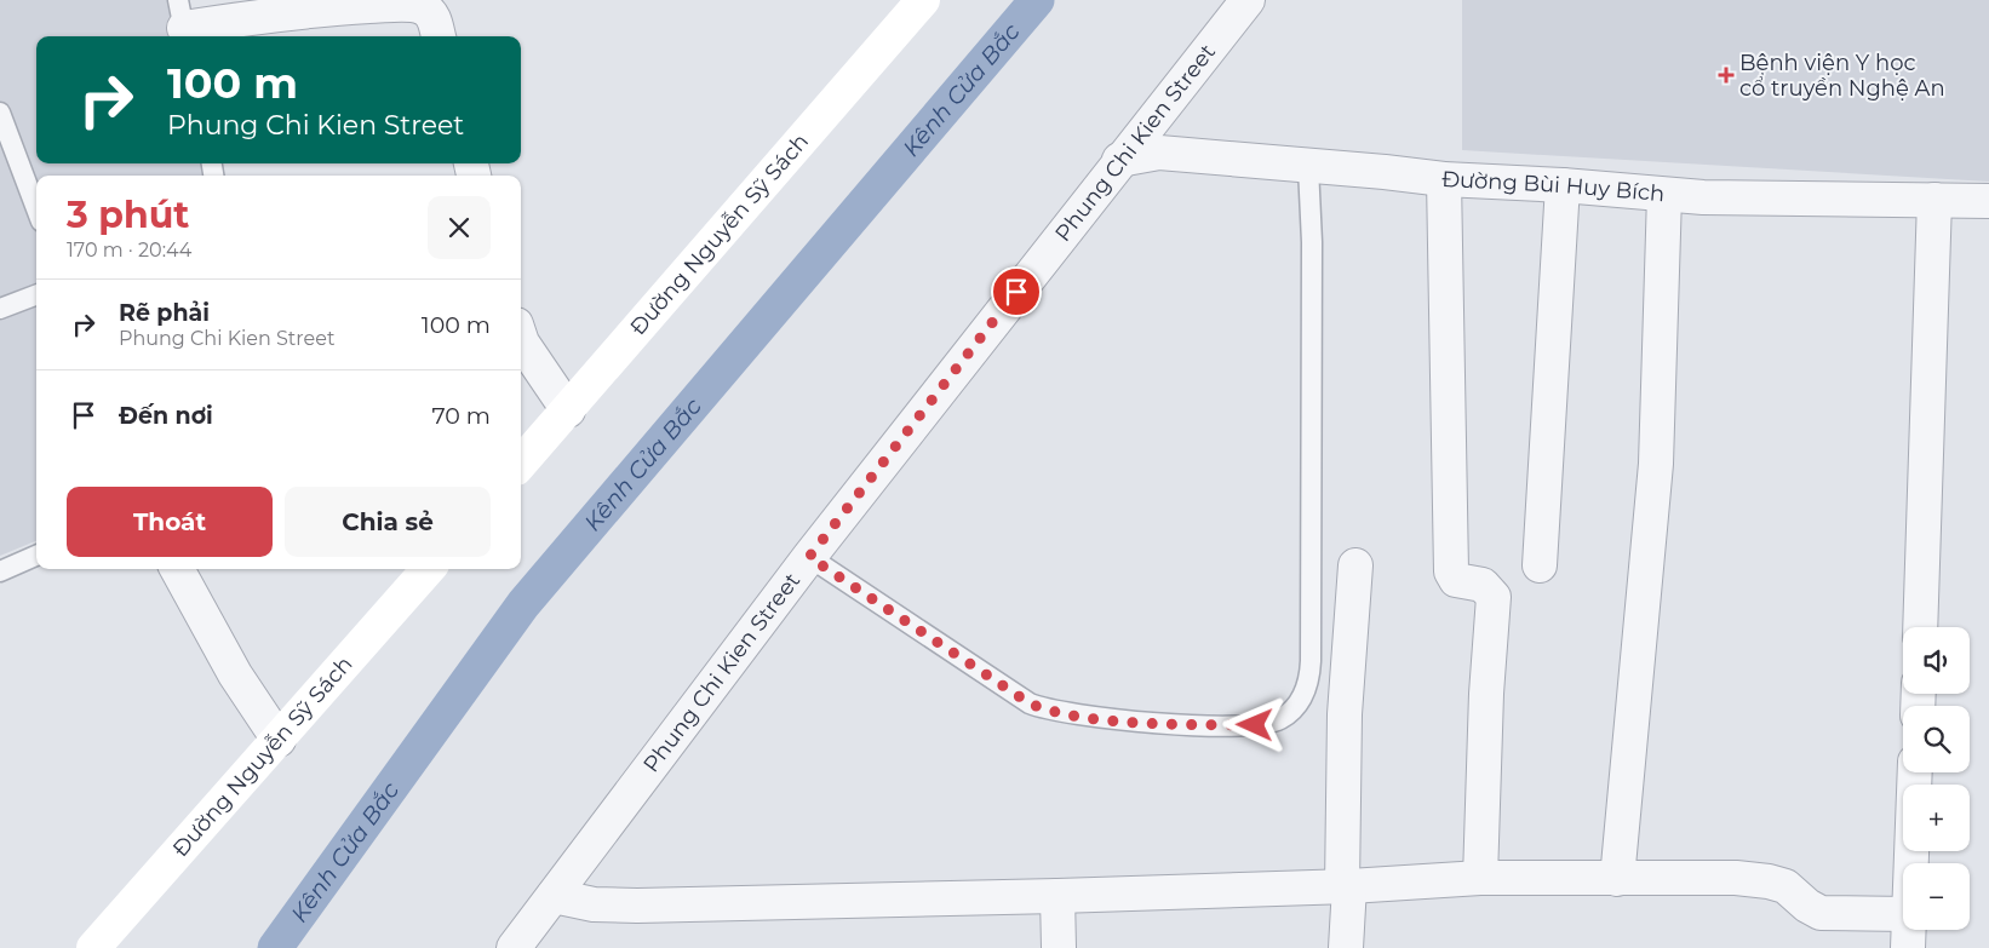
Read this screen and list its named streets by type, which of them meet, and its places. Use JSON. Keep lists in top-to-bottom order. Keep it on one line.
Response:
{"streets":{"main road":["Đường Nguyễn Sỹ Sách"],"street":["Phung Chi Kien Street","Đường Bùi Huy Bích"]},"crossings":[["Phung Chi Kien Street","Đường Bùi Huy Bích"]],"water":["Kênh Cửa Bắc"],"places":{"health":["Bệnh viện Y học cổ truyền Nghệ An"]},"page":{"turn":["100 m","Phung Chi Kien Street"],"heading":["3 phút","170 m · 20:44"],"list":[{"name":"Rẽ phải","note":"Phung Chi Kien Street","value":"100 m"},{"name":"Đến nơi","value":"70 m"}],"buttons":["Thoát","Chia sẻ"],"map_buttons":["+","−"]}}
